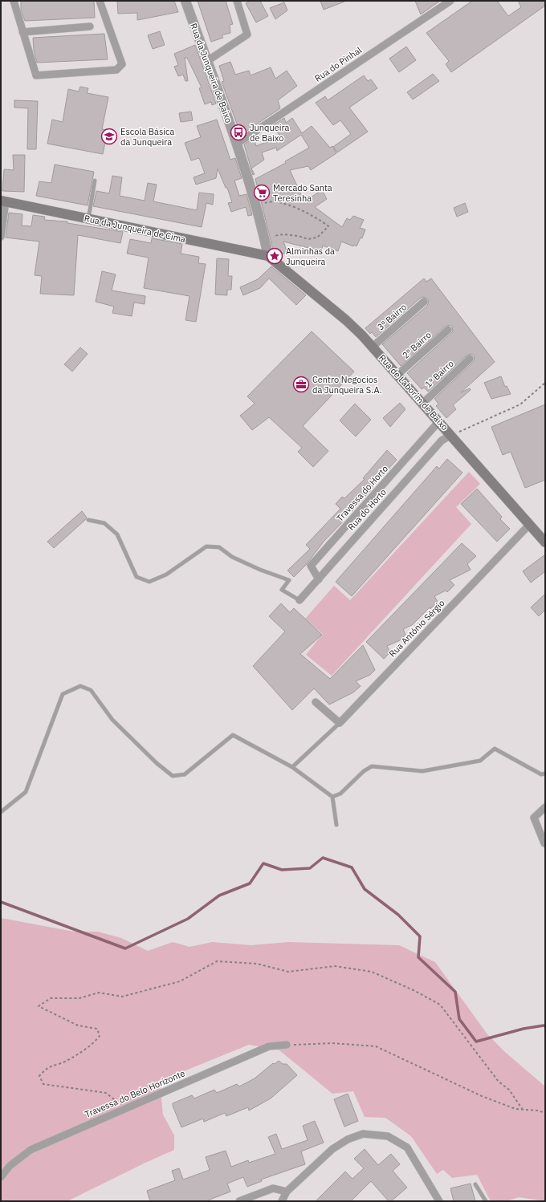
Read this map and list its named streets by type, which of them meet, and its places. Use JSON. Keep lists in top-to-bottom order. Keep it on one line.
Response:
{"streets":{"main road":["Rua da Junqueira de Cima","Rua de Laborim de Baixo"],"street":["Rua do Pinhal","Rua da Junqueira de Baixo","3º Bairro","2º Bairro","1º Bairro","Travessa do Horto","Rua do Horto","Rua António Sérgio","Travessa do Belo Horizonte"]},"crossings":[["Rua do Pinhal","Rua da Junqueira de Baixo"],["Rua da Junqueira de Baixo","Rua da Junqueira de Cima"],["Rua da Junqueira de Baixo","Rua de Laborim de Baixo"],["Rua da Junqueira de Cima","Rua de Laborim de Baixo"],["3º Bairro","Rua de Laborim de Baixo"],["2º Bairro","Rua de Laborim de Baixo"],["1º Bairro","Rua de Laborim de Baixo"],["Rua de Laborim de Baixo","Travessa do Horto"],["Rua de Laborim de Baixo","Rua do Horto"],["Rua de Laborim de Baixo","Rua António Sérgio"],["Travessa do Horto","Rua do Horto"]],"places":{"bus stop":["Junqueira de Baixo"],"school or university":["Escola Básica da Junqueira"],"supermarket":["Mercado Santa Teresinha"],"place":["Alminhas da Junqueira"],"office":["Centro Negocios da Junqueira S.A."]}}
